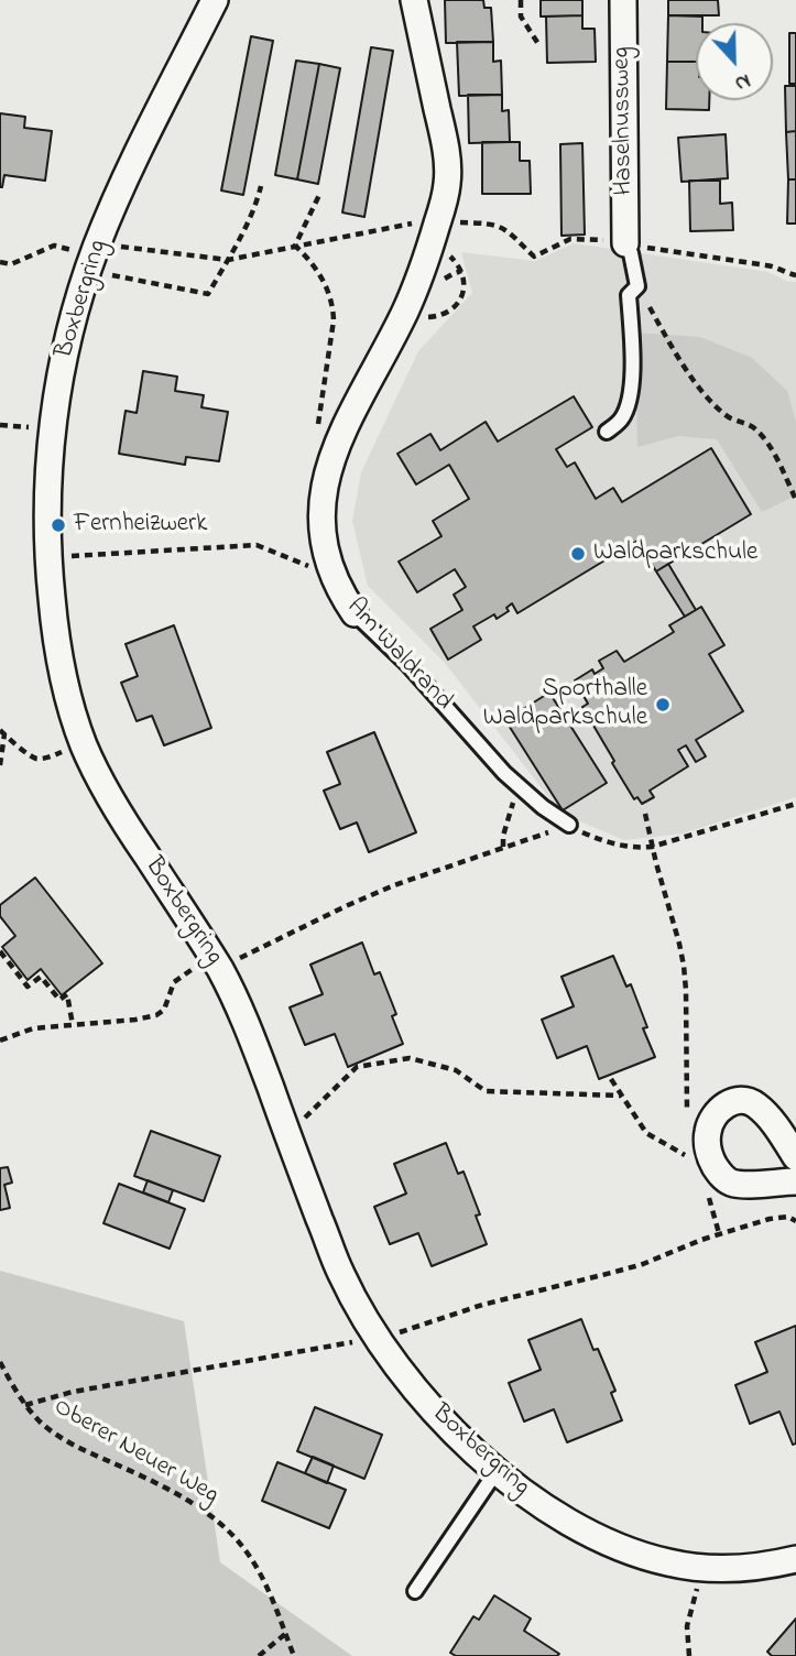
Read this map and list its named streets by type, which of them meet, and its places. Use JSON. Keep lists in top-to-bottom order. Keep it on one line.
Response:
{"streets":{"street":["Haselnussweg","Boxbergring","Am Waldrand"],"path":["Oberer Neuer Weg"]},"places":["Fernheizwerk","Waldparkschule","Sporthalle Waldparkschule"],"north":"bottom"}
